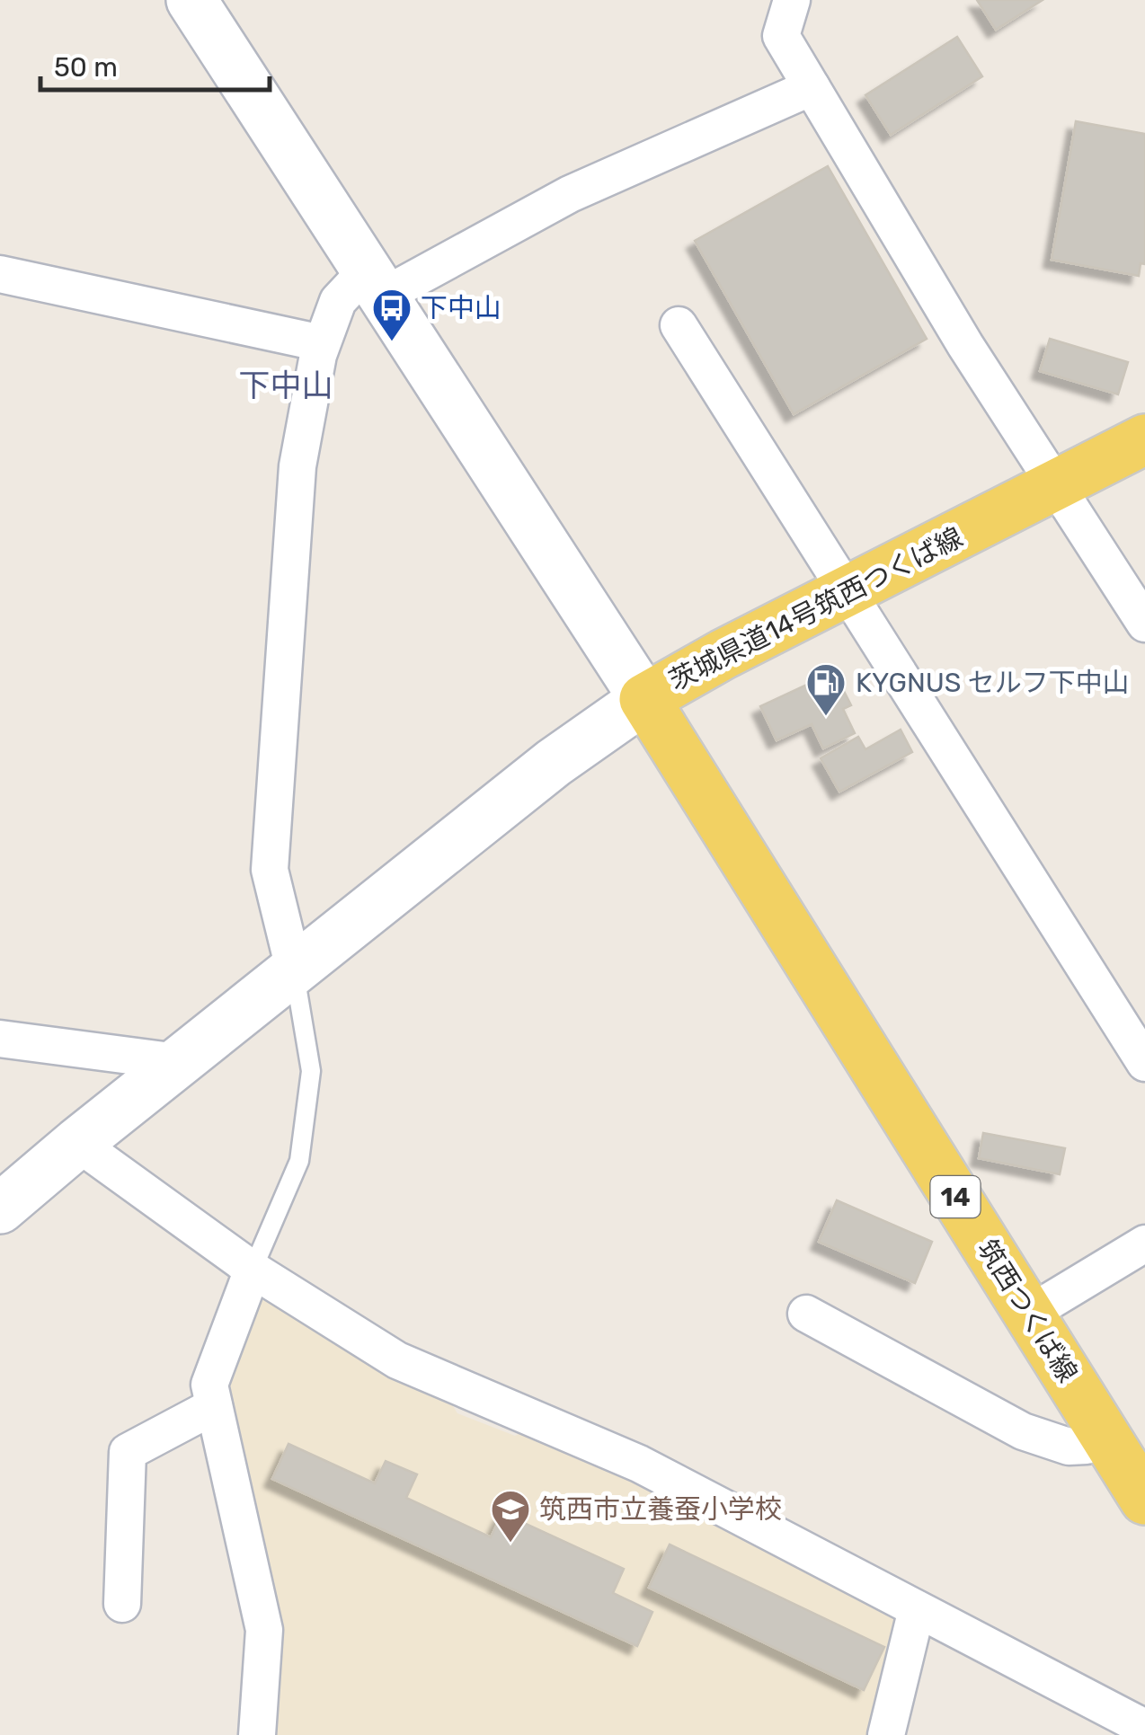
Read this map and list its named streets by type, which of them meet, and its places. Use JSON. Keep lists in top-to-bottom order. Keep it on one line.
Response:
{"streets":{"main road":["茨城県道14号筑西つくば線","14","筑西つくば線"]},"crossings":[["茨城県道14号筑西つくば線","筑西つくば線"]],"districts":["下中山"],"places":{"bus stop":["下中山"],"fuel station":["KYGNUS セルフ下中山"],"school or university":["筑西市立養蚕小学校"]},"scale_bar":"50 m"}
